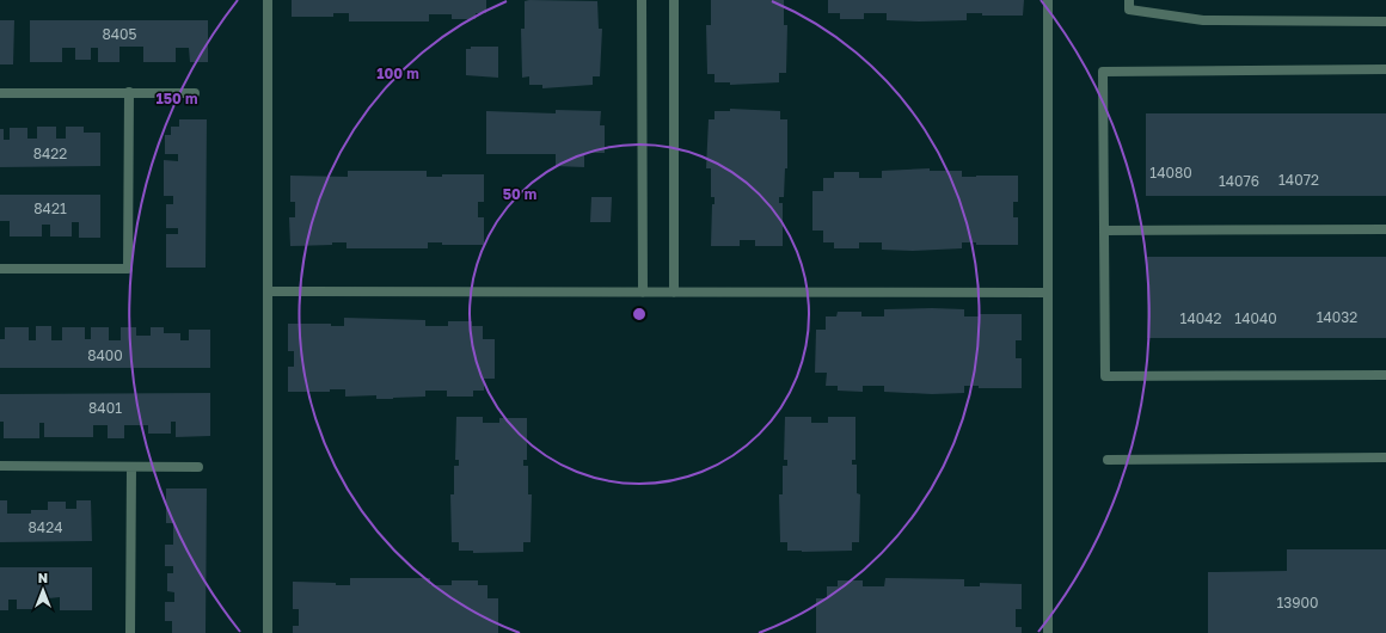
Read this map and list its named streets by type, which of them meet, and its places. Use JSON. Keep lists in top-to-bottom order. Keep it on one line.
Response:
{"house_numbers":["8405","8422","14080","14072","14076","8421","14032","14042","14040","8400","8401","8424","13900"],"north":"top","rings":["100 m","150 m","50 m"]}
